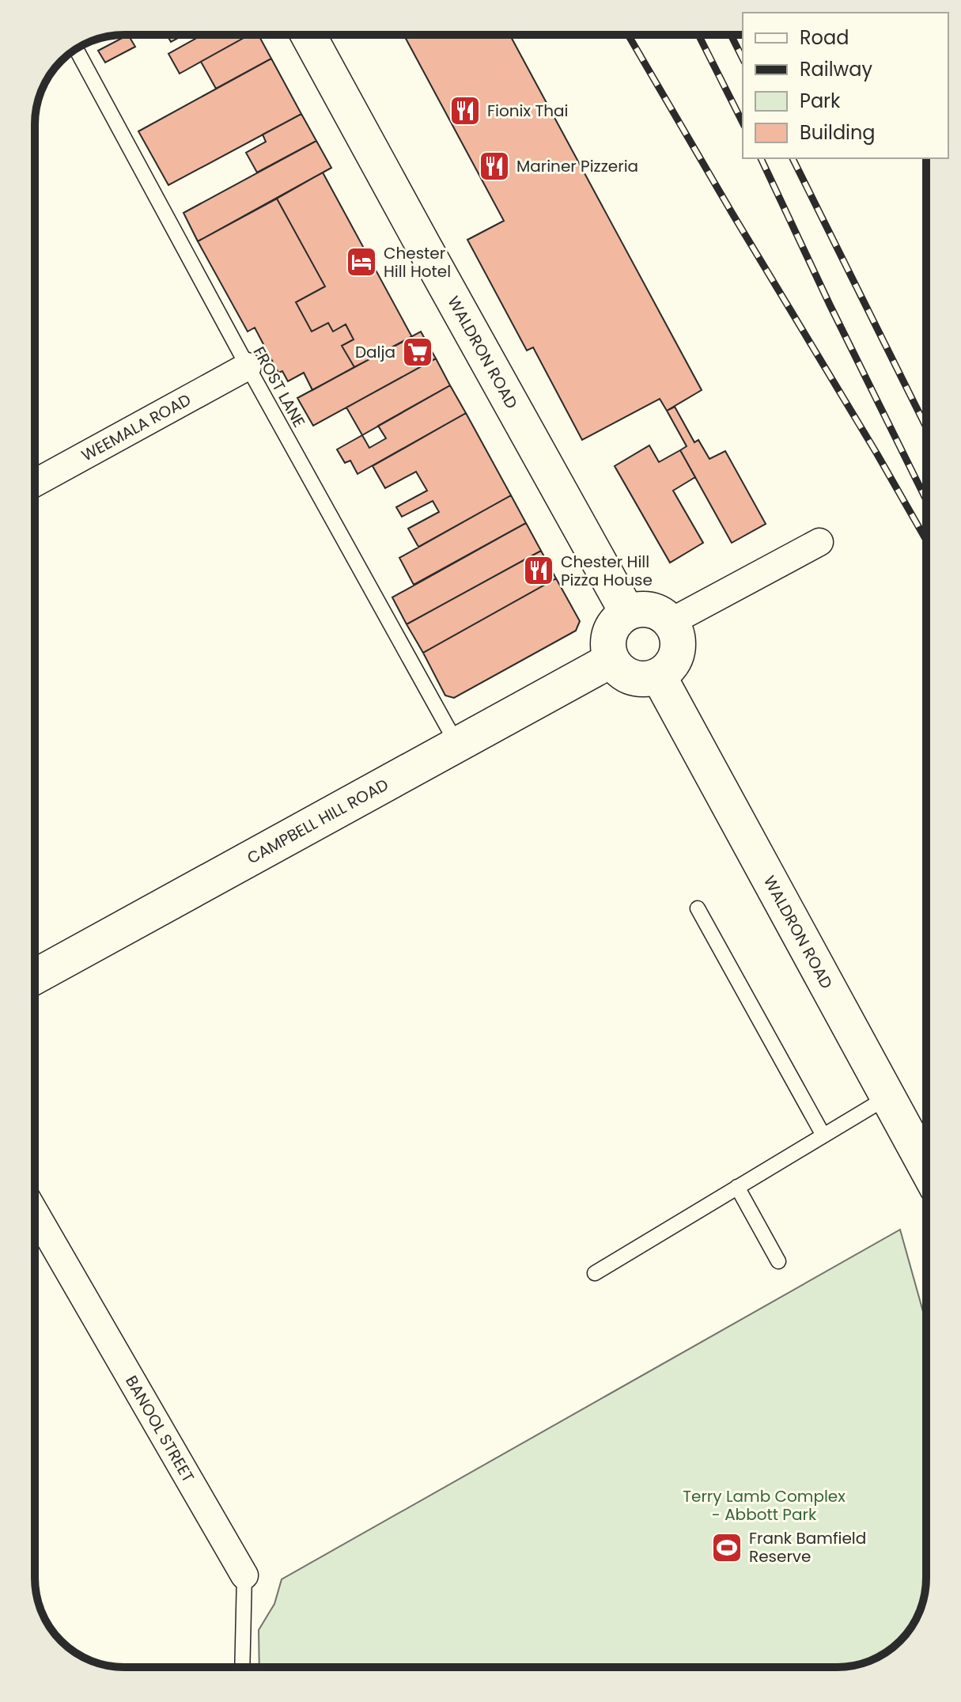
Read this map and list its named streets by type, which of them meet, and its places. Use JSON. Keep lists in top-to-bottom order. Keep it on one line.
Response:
{"streets":{"main road":["WALDRON ROAD","CAMPBELL HILL ROAD"],"street":["WEEMALA ROAD","BANOOL STREET"],"lane":["FROST LANE"]},"crossings":[["WALDRON ROAD","CAMPBELL HILL ROAD"],["FROST LANE","WEEMALA ROAD"],["FROST LANE","CAMPBELL HILL ROAD"]],"parks":["Terry Lamb Complex - Abbott Park"],"places":{"restaurant":["Fionix Thai","Mariner Pizzeria","Chester Hill Pizza House"],"hotel":["Chester Hill Hotel"],"supermarket":["Dalja"],"sports":["Frank Bamfield Reserve"]},"legend":["Road","Railway","Park","Building"]}
